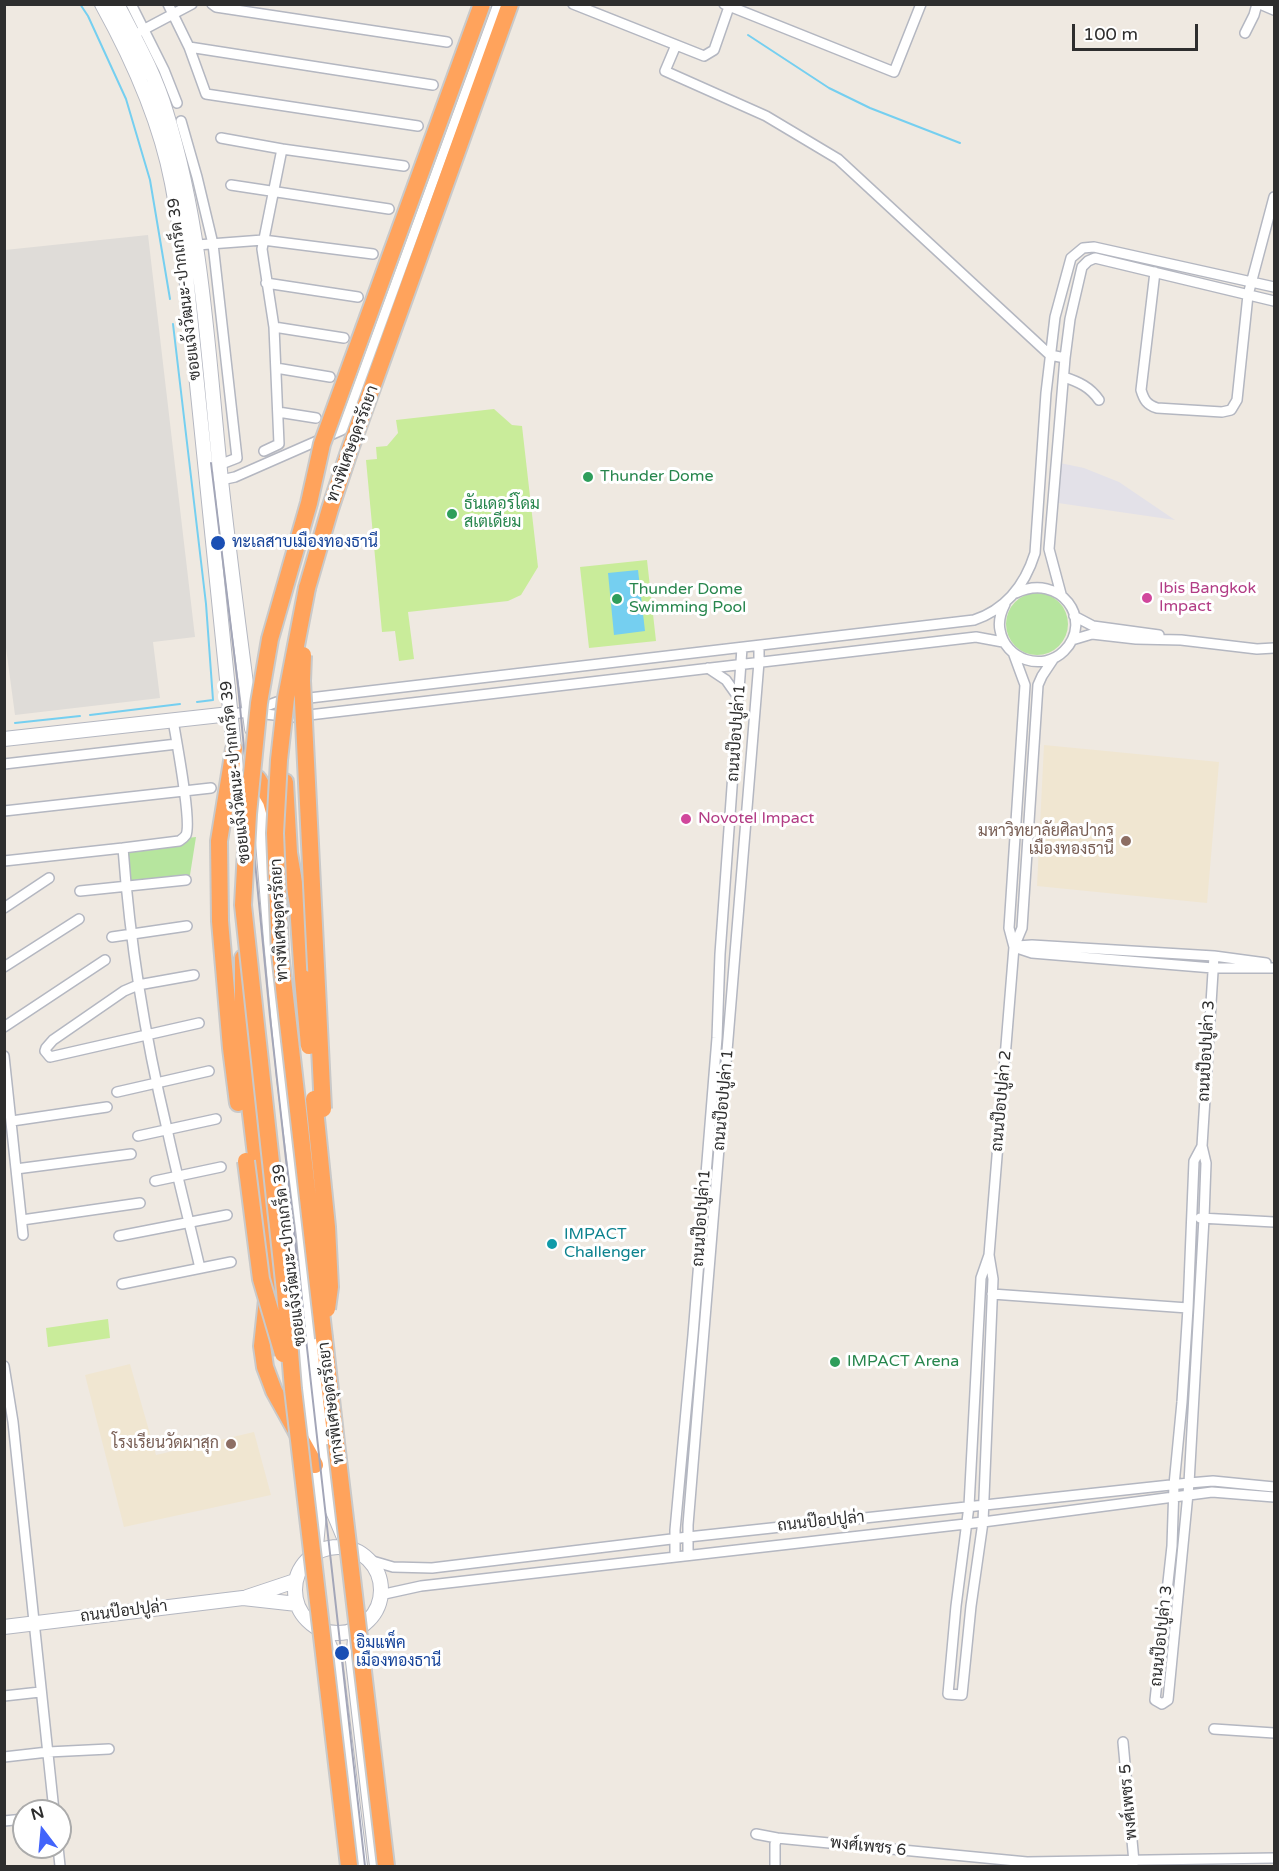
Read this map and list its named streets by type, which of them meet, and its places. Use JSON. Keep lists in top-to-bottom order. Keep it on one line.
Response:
{"streets":{"highway":["ทางพิเศษอุดรรัถยา"],"main road":["ซอยแจ้งวัฒนะ-ปากเกร็ด 39","ถนนป๊อปปูล่า"],"street":["ถนนป๊อปปูล่า1","ถนนป๊อปปูล่า 3","ถนนป๊อปปูล่า 1","ถนนป๊อปปูล่า 2","พงศ์เพชร 5","พงศ์เพชร 6"]},"crossings":[["ซอยแจ้งวัฒนะ-ปากเกร็ด 39","ถนนป๊อปปูล่า"],["ถนนป๊อปปูล่า1","ถนนป๊อปปูล่า"],["ถนนป๊อปปูล่า 3","ถนนป๊อปปูล่า"],["ถนนป๊อปปูล่า 1","ถนนป๊อปปูล่า"],["ถนนป๊อปปูล่า 2","ถนนป๊อปปูล่า"],["พงศ์เพชร 5","พงศ์เพชร 6"]],"places":["Thunder Dome","ธันเดอร์โดม สเตเดียม","ทะเลสาบเมืองทองธานี","Ibis Bangkok Impact","Thunder Dome Swimming Pool","Novotel Impact","มหาวิทยาลัยศิลปากร เมืองทองธานี","IMPACT Challenger","IMPACT Arena","โรงเรียนวัดผาสุก","อิมแพ็ค เมืองทองธานี"],"scale_bar":"100 m","north":"top"}
